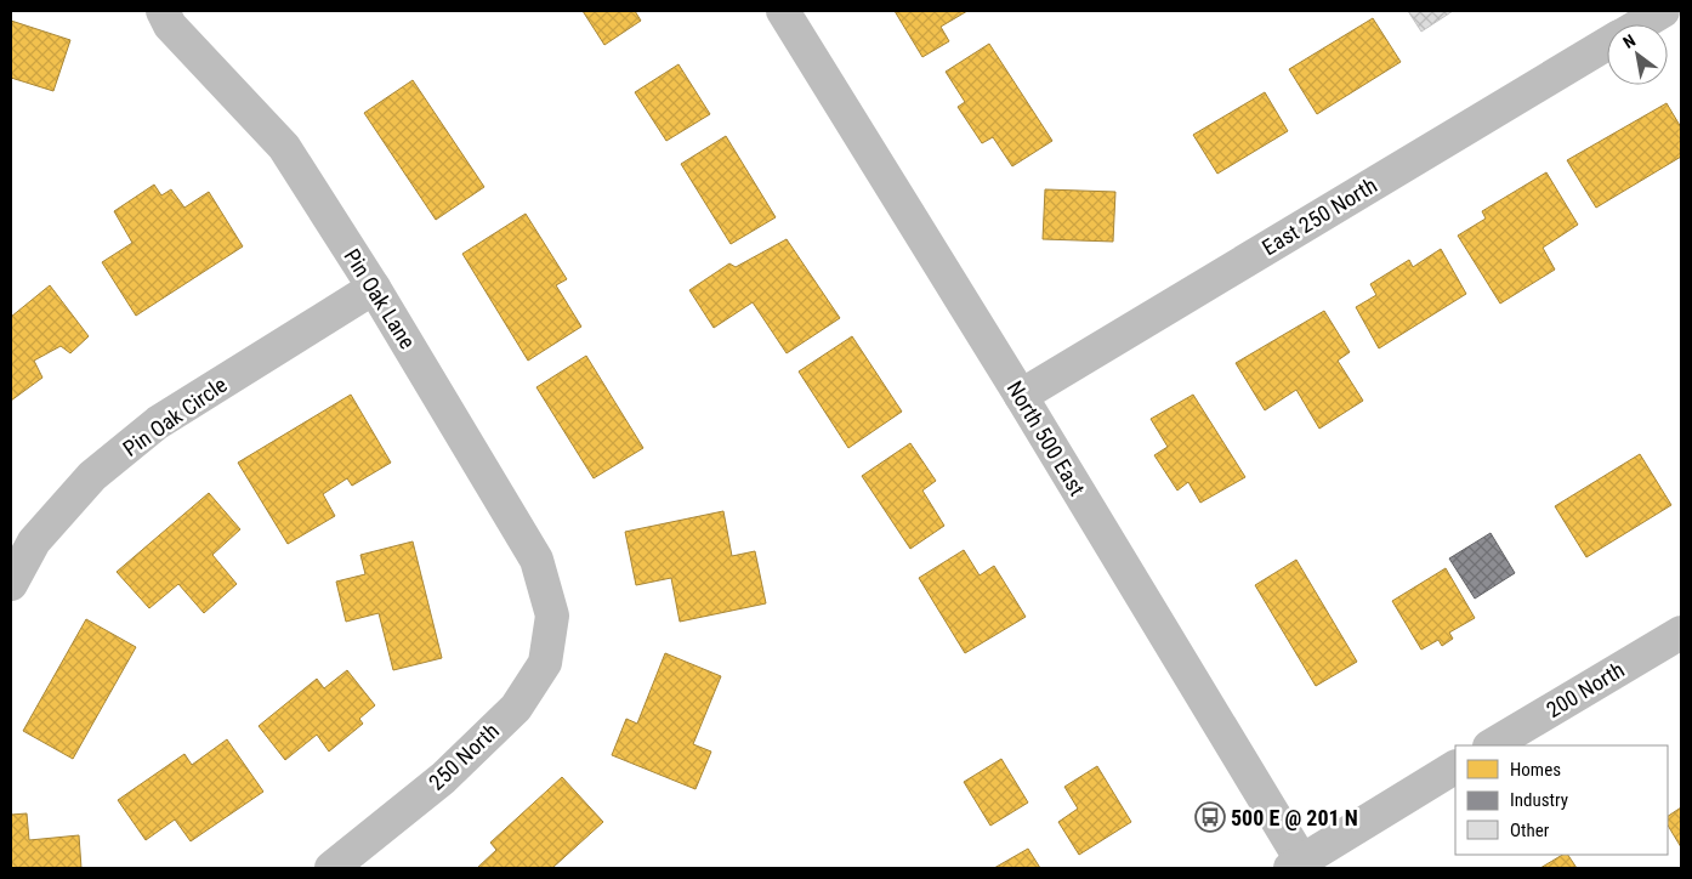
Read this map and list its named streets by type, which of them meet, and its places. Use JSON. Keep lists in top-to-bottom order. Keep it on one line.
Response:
{"streets":{"street":["East 250 North","Pin Oak Lane","Pin Oak Circle","North 500 East","200 North","250 North"]},"crossings":[["East 250 North","North 500 East"],["Pin Oak Lane","Pin Oak Circle"],["Pin Oak Lane","250 North"]],"places":{"bus stop":["500 E @ 201 N"]},"legend":["Homes","Industry","Other"],"north":"top left"}
